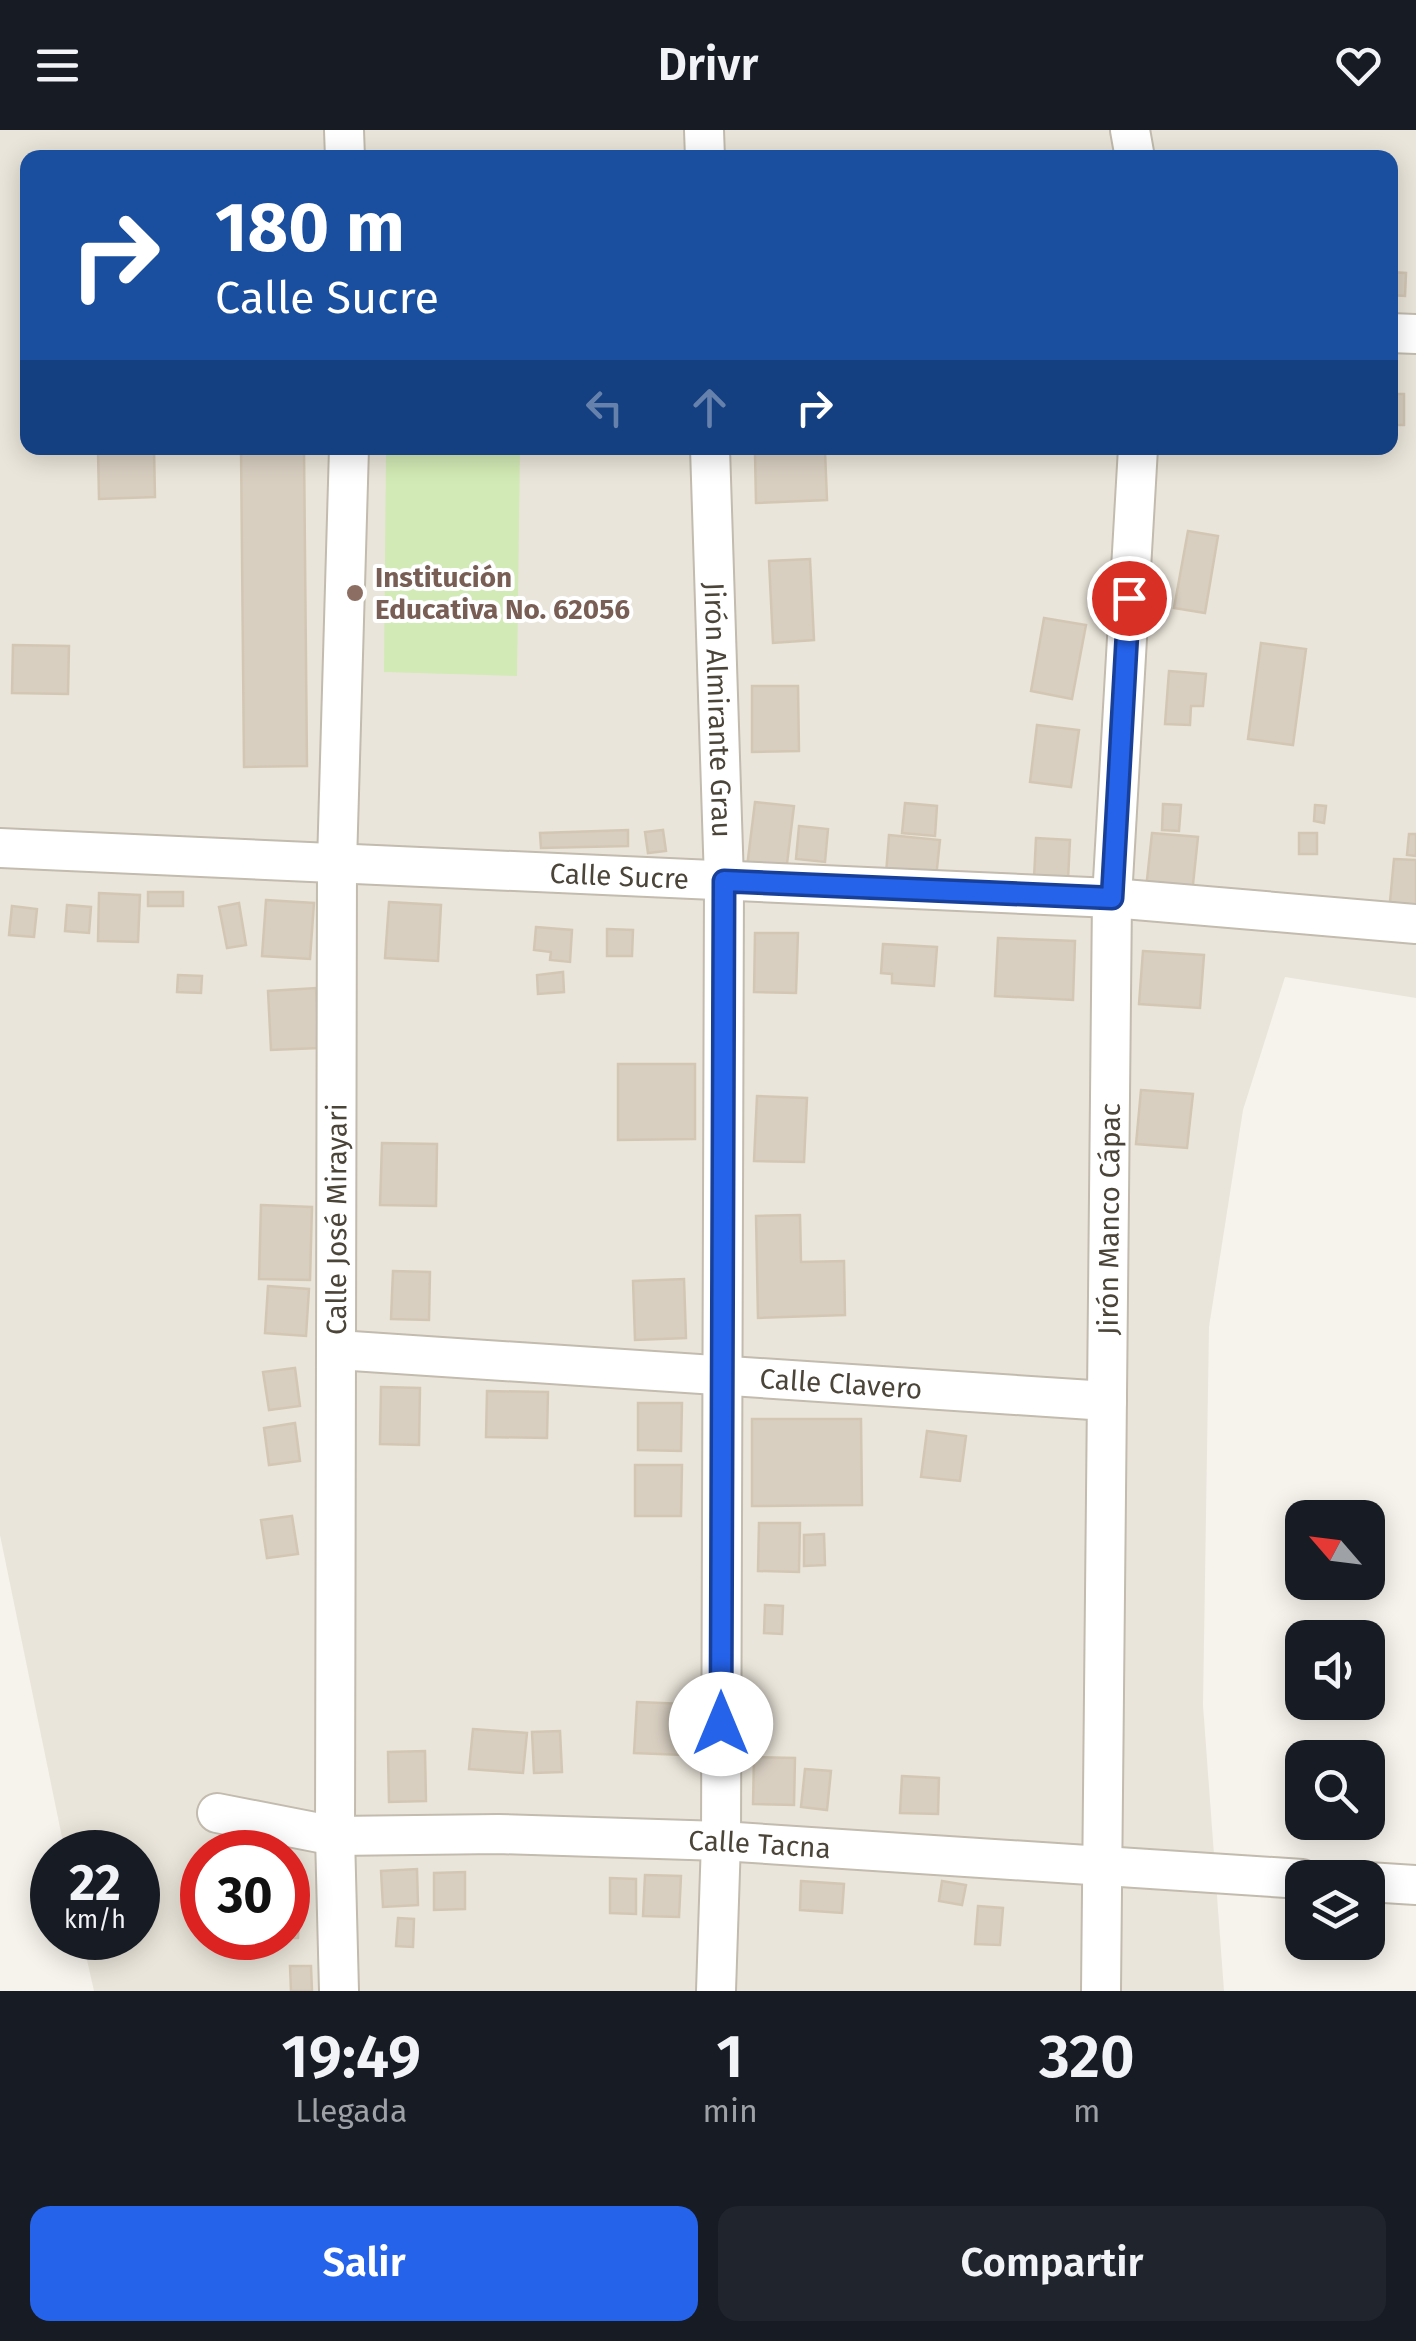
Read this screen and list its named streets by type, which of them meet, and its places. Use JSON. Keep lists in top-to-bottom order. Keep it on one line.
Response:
{"streets":{"street":["Jirón Almirante Grau","Calle Sucre","Calle José Mirayari","Jirón Manco Cápac","Calle Clavero","Calle Tacna"]},"crossings":[["Jirón Almirante Grau","Calle Sucre"],["Jirón Almirante Grau","Calle Clavero"],["Jirón Almirante Grau","Calle Tacna"],["Calle Sucre","Calle José Mirayari"],["Calle Sucre","Jirón Manco Cápac"],["Calle José Mirayari","Calle Clavero"],["Calle José Mirayari","Calle Tacna"],["Jirón Manco Cápac","Calle Clavero"],["Jirón Manco Cápac","Calle Tacna"]],"places":["Institución Educativa No. 62056"],"north":"top left","page":{"header":"Drivr","turn":["180 m","Calle Sucre"],"speed":"22 km/h","limit":"30","eta":["19:49","Llegada","1","min","320","m"],"buttons":["Salir","Compartir"]}}
